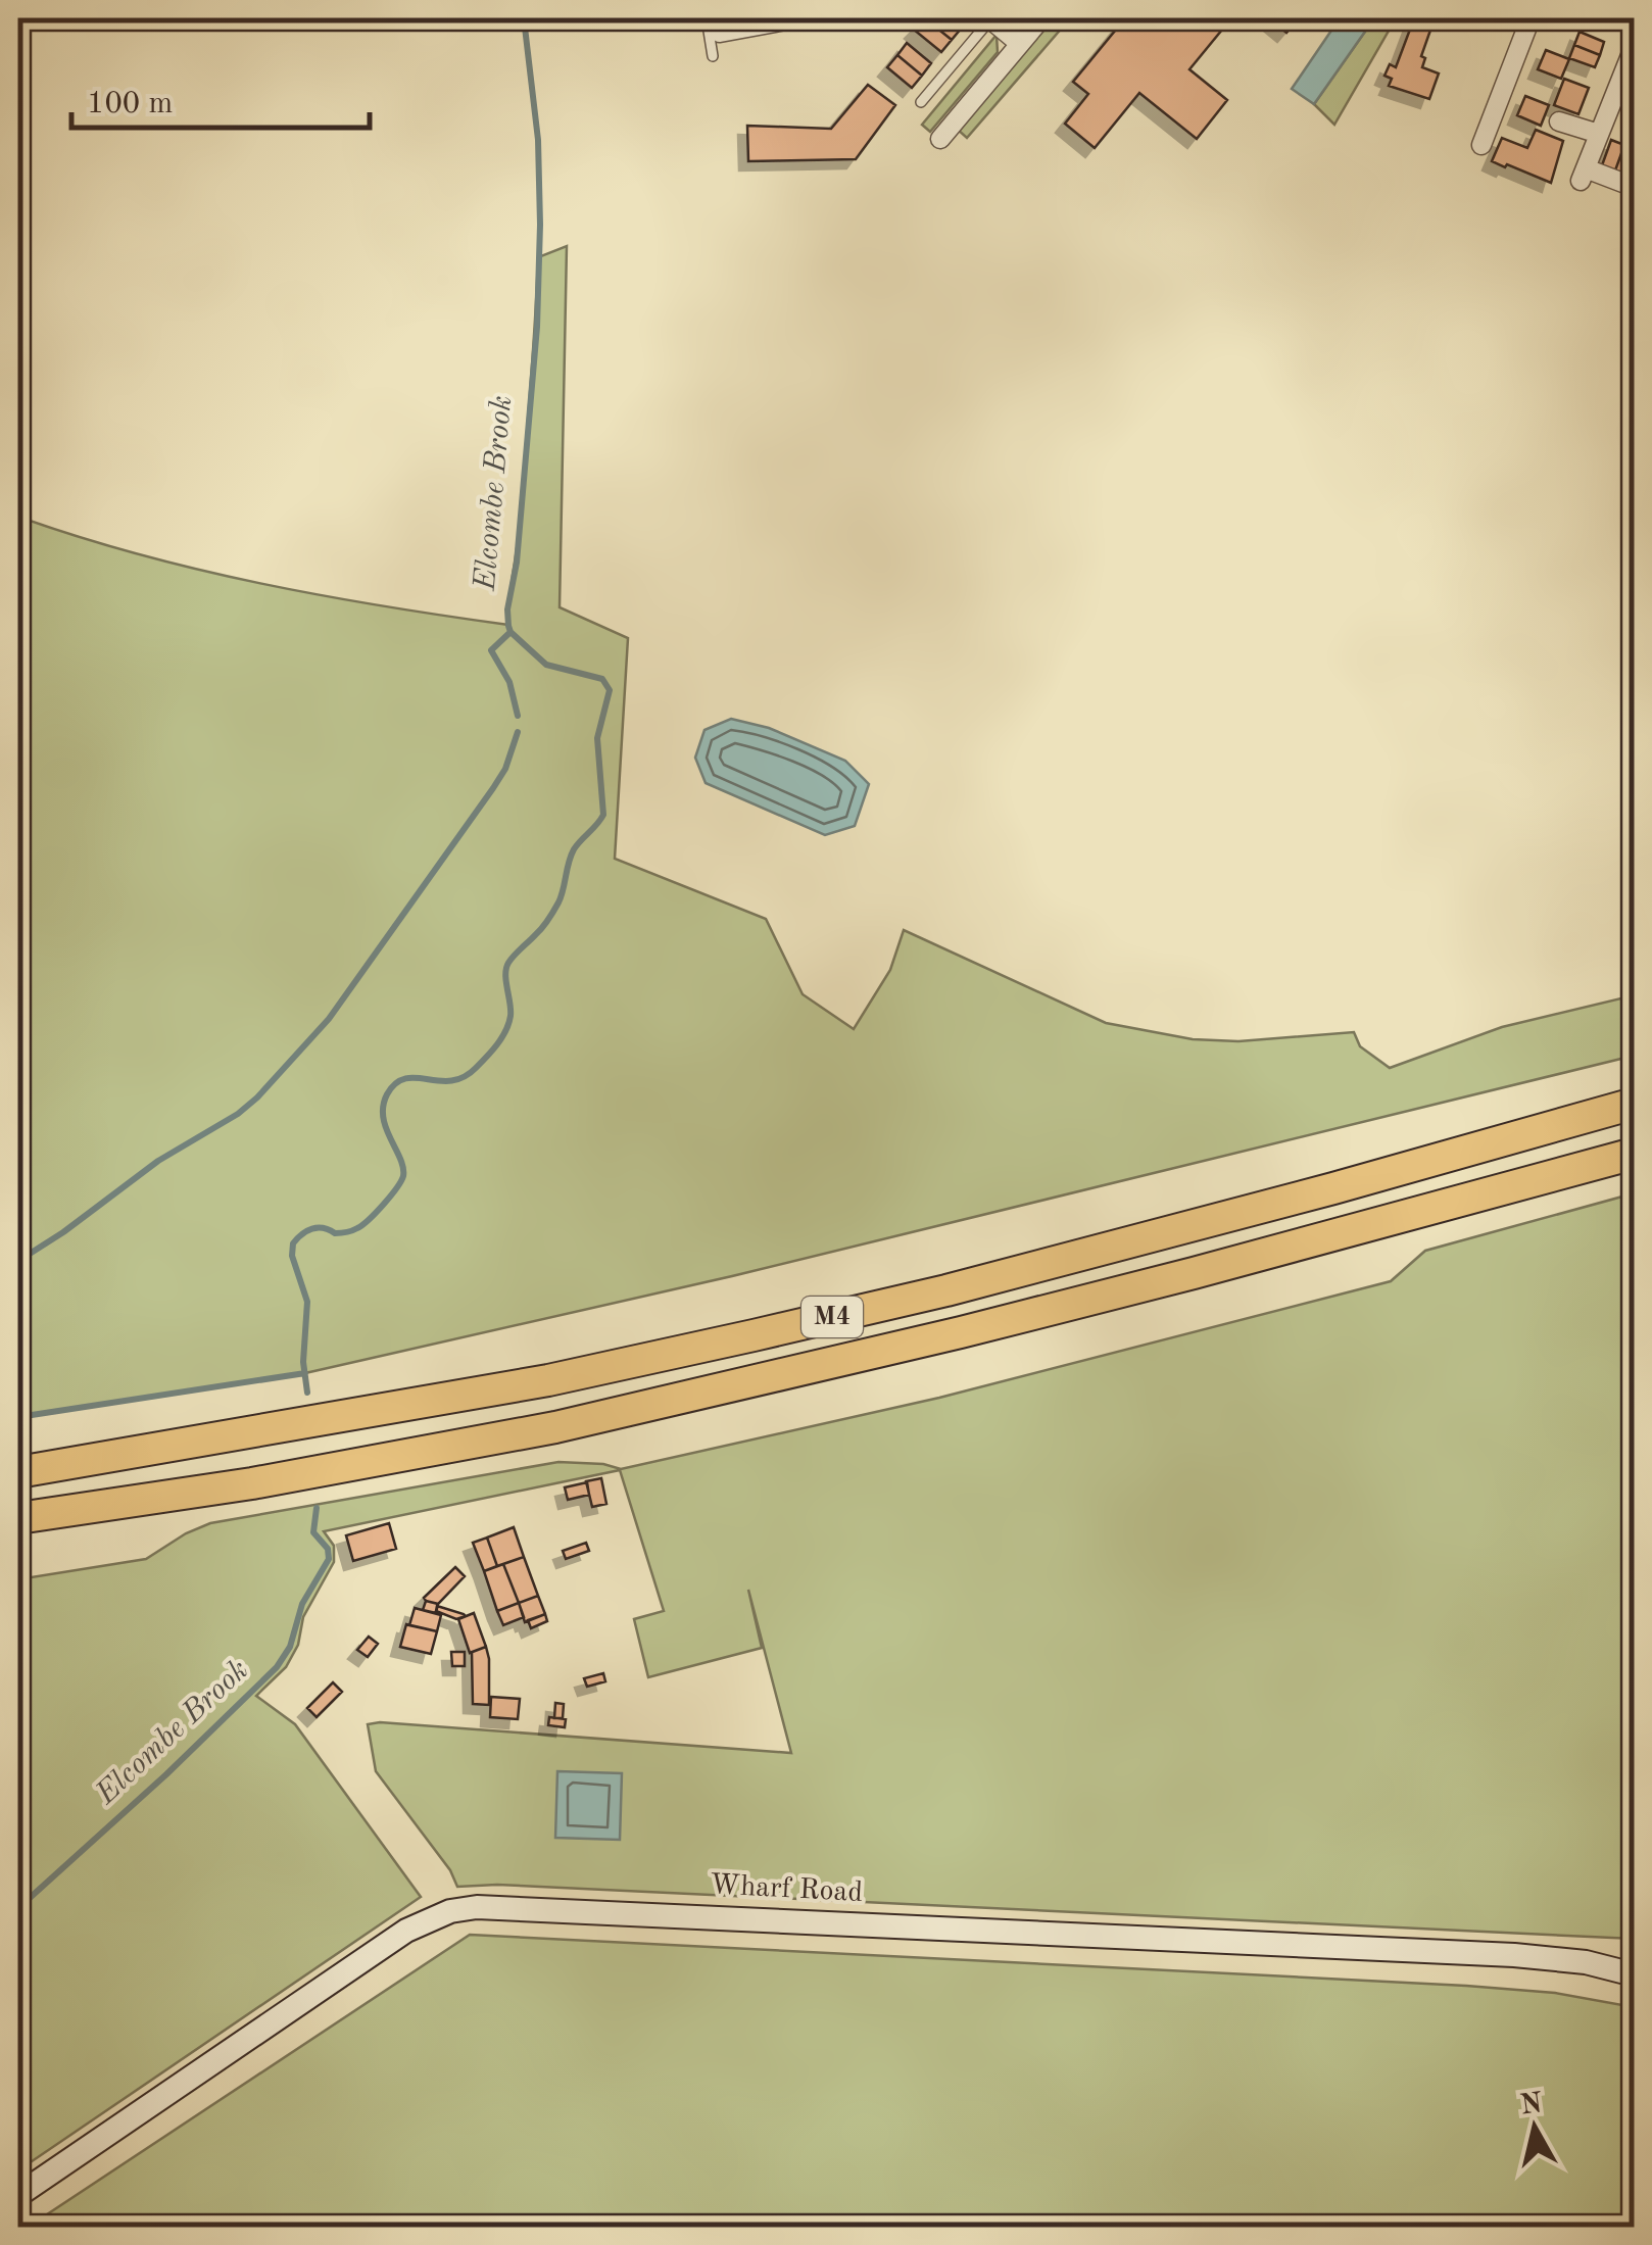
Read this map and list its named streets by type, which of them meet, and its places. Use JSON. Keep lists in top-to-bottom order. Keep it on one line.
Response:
{"streets":{"highway":["M4"],"main road":["Wharf Road"]},"water":["Elcombe Brook"],"scale_bar":"100 m","north":"top"}
